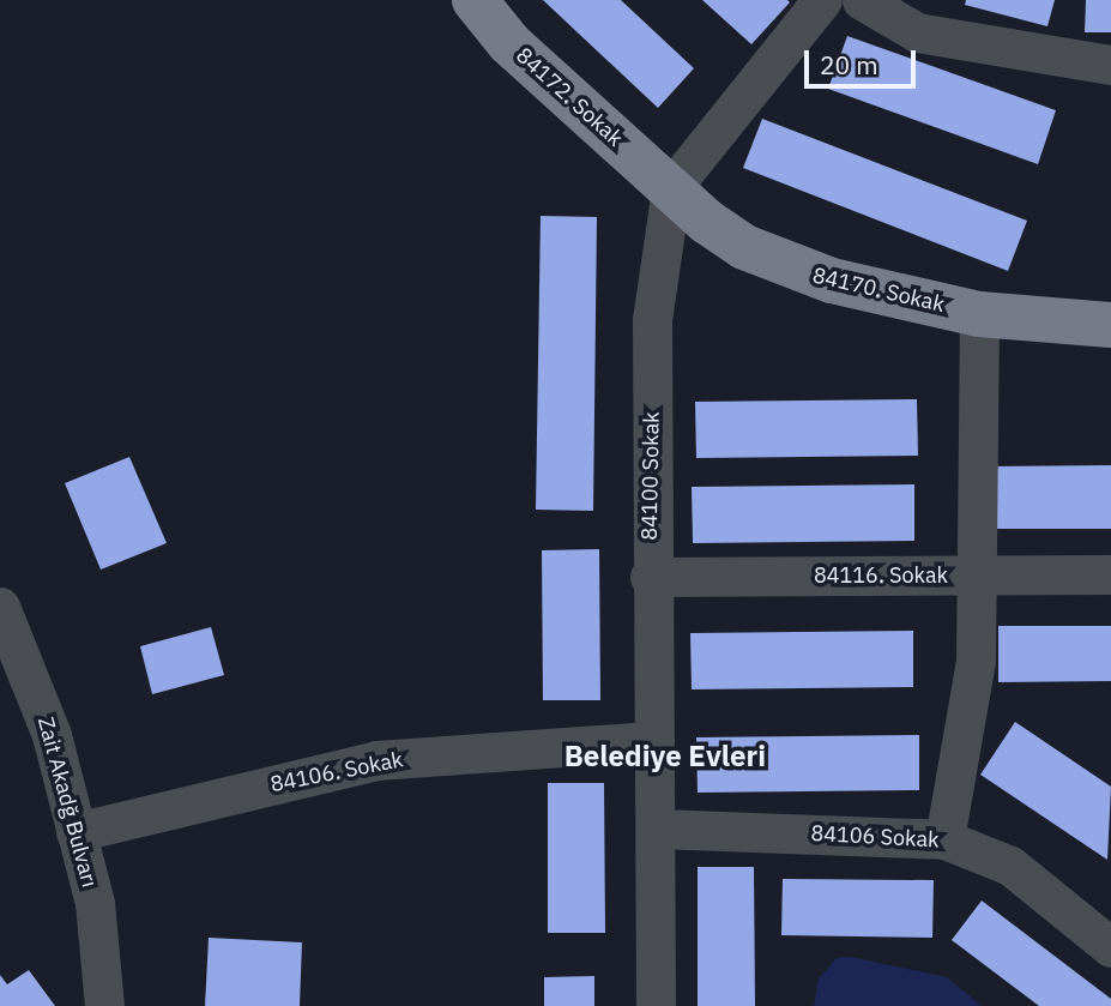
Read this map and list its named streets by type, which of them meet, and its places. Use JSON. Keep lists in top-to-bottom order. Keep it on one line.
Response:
{"streets":{"main road":["84172. Sokak","84170. Sokak"],"street":["84100 Sokak","84116. Sokak","84106. Sokak","Zait Akadğ Bulvarı","84106 Sokak"]},"crossings":[["84172. Sokak","84170. Sokak"],["84172. Sokak","84100 Sokak"],["84170. Sokak","84100 Sokak"],["84100 Sokak","84116. Sokak"],["84100 Sokak","84106. Sokak"],["84100 Sokak","84106 Sokak"],["84106. Sokak","Zait Akadğ Bulvarı"]],"districts":["Belediye Evleri"],"scale_bar":"20 m"}
